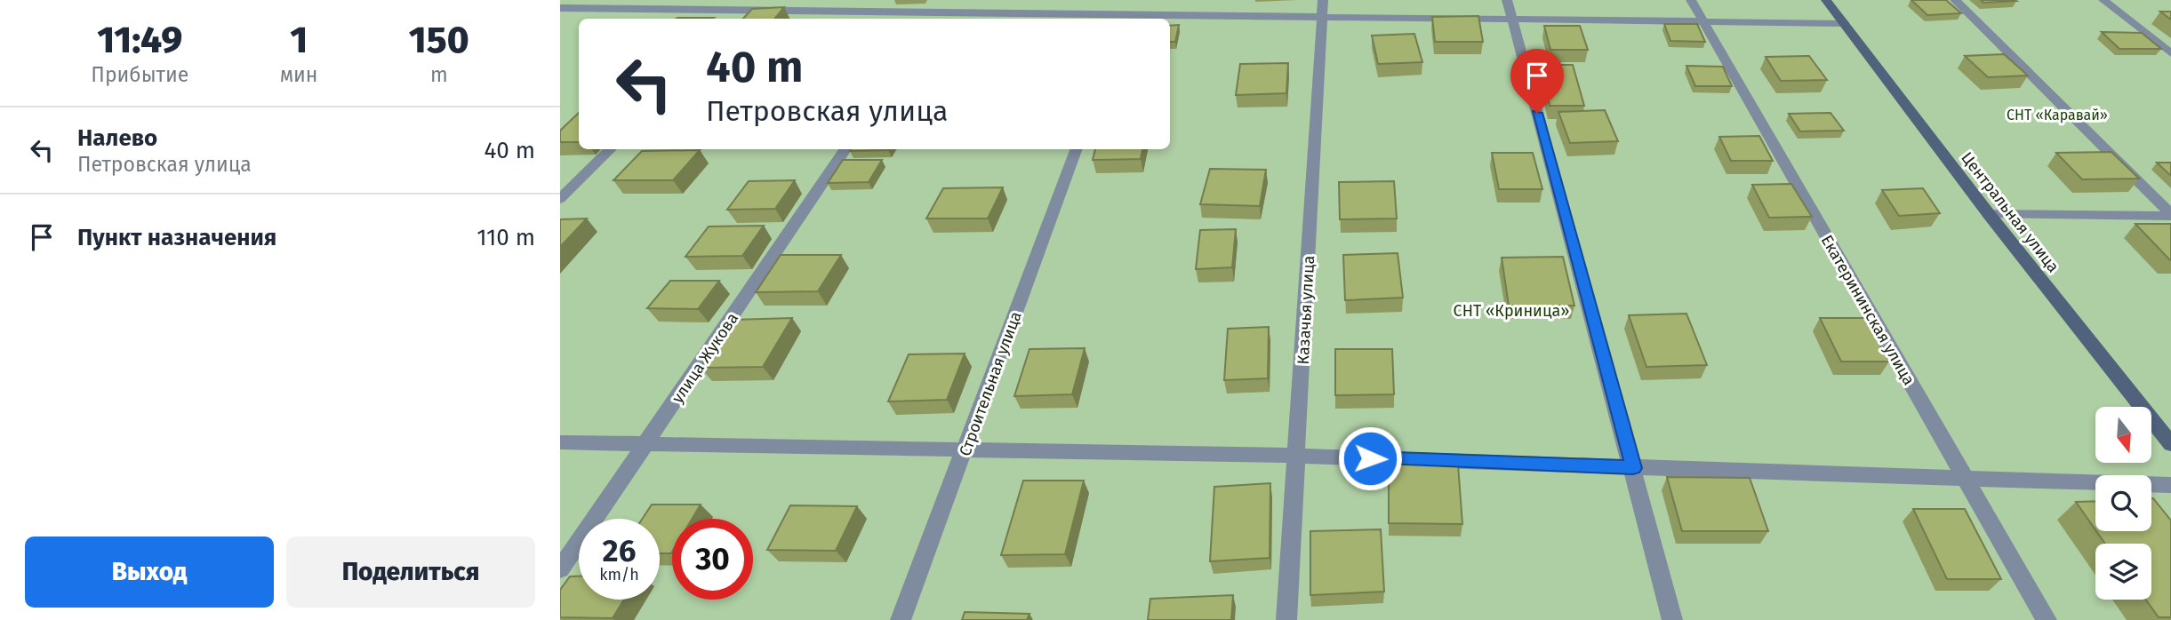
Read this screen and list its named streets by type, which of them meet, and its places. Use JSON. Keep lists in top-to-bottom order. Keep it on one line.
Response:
{"streets":{"street":["Центральная улица","Казачья улица","Екатерининская улица","улица Жукова","Строительная улица"]},"parks":["СНТ «Каравай»","СНТ «Криница»"],"north":"bottom","page":{"eta":["11:49","Прибытие","1","мин","150","m"],"turn":["40 m","Петровская улица"],"list":[{"name":"Налево","note":"Петровская улица","value":"40 m"},{"name":"Пункт назначения","value":"110 m"}],"speed":"26 km/h","limit":"30","buttons":["Выход","Поделиться"]}}
